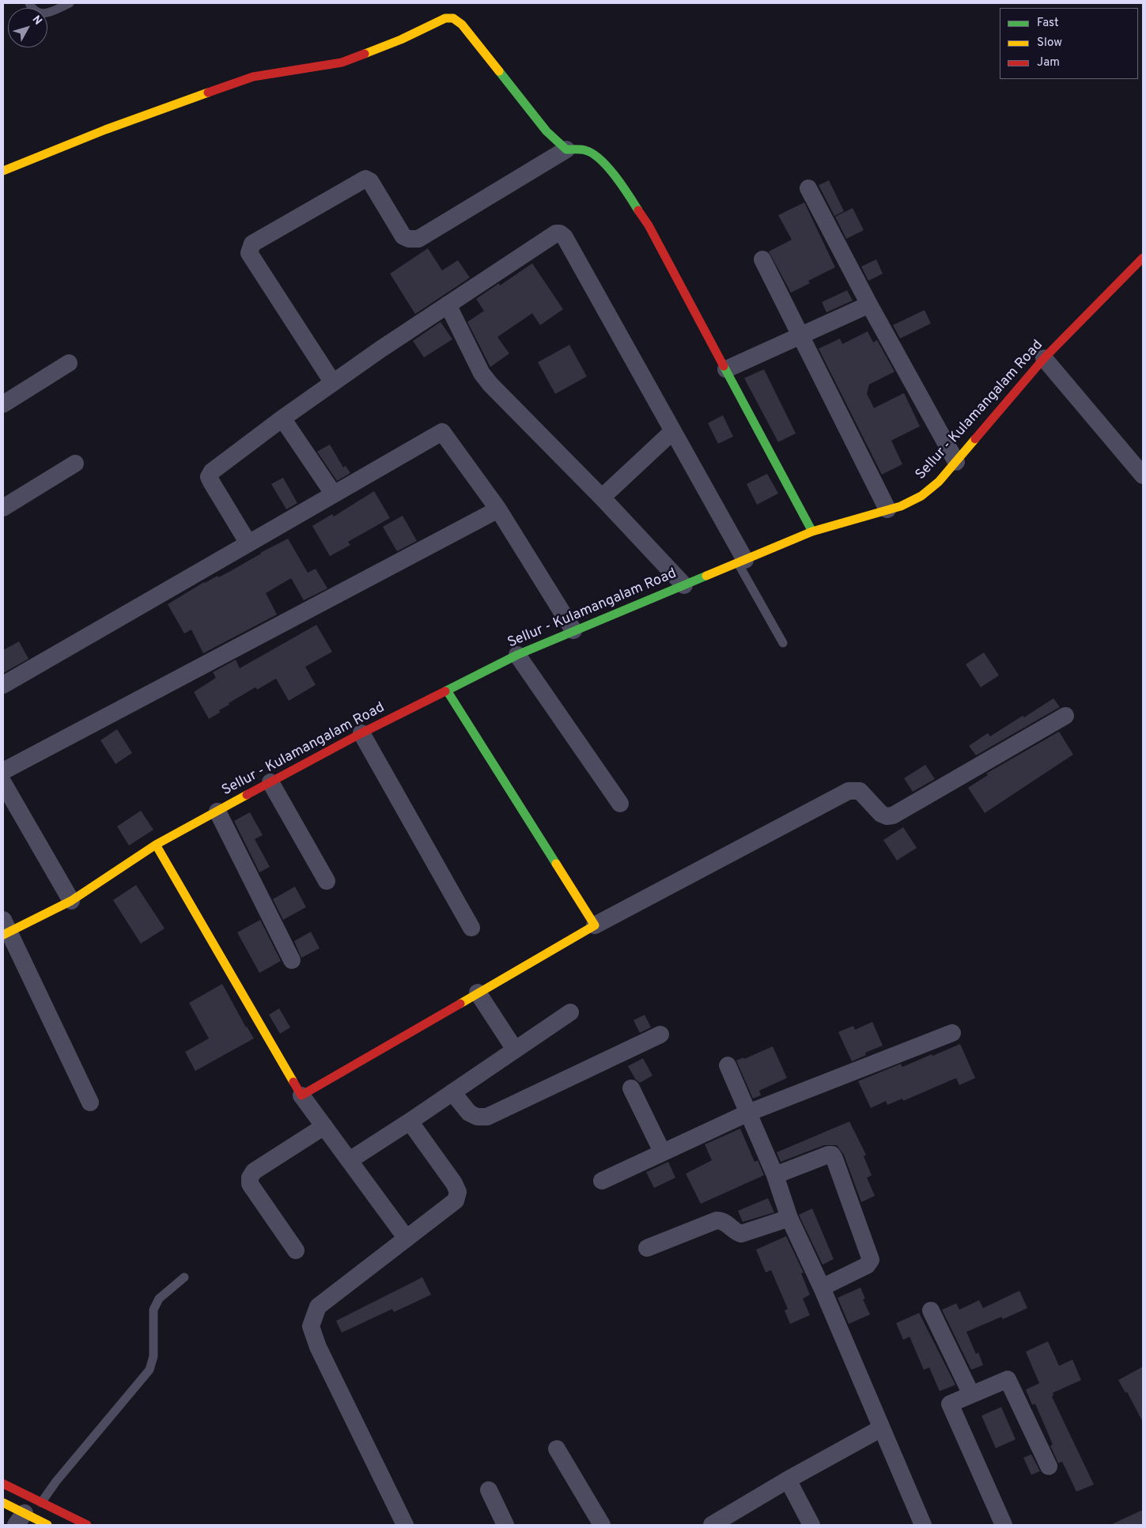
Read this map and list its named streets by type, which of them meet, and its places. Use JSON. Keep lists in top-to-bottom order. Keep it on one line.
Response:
{"streets":{"street":["Sellur - Kulamangalam Road"]},"legend":["Fast","Slow","Jam"],"north":"top right"}
